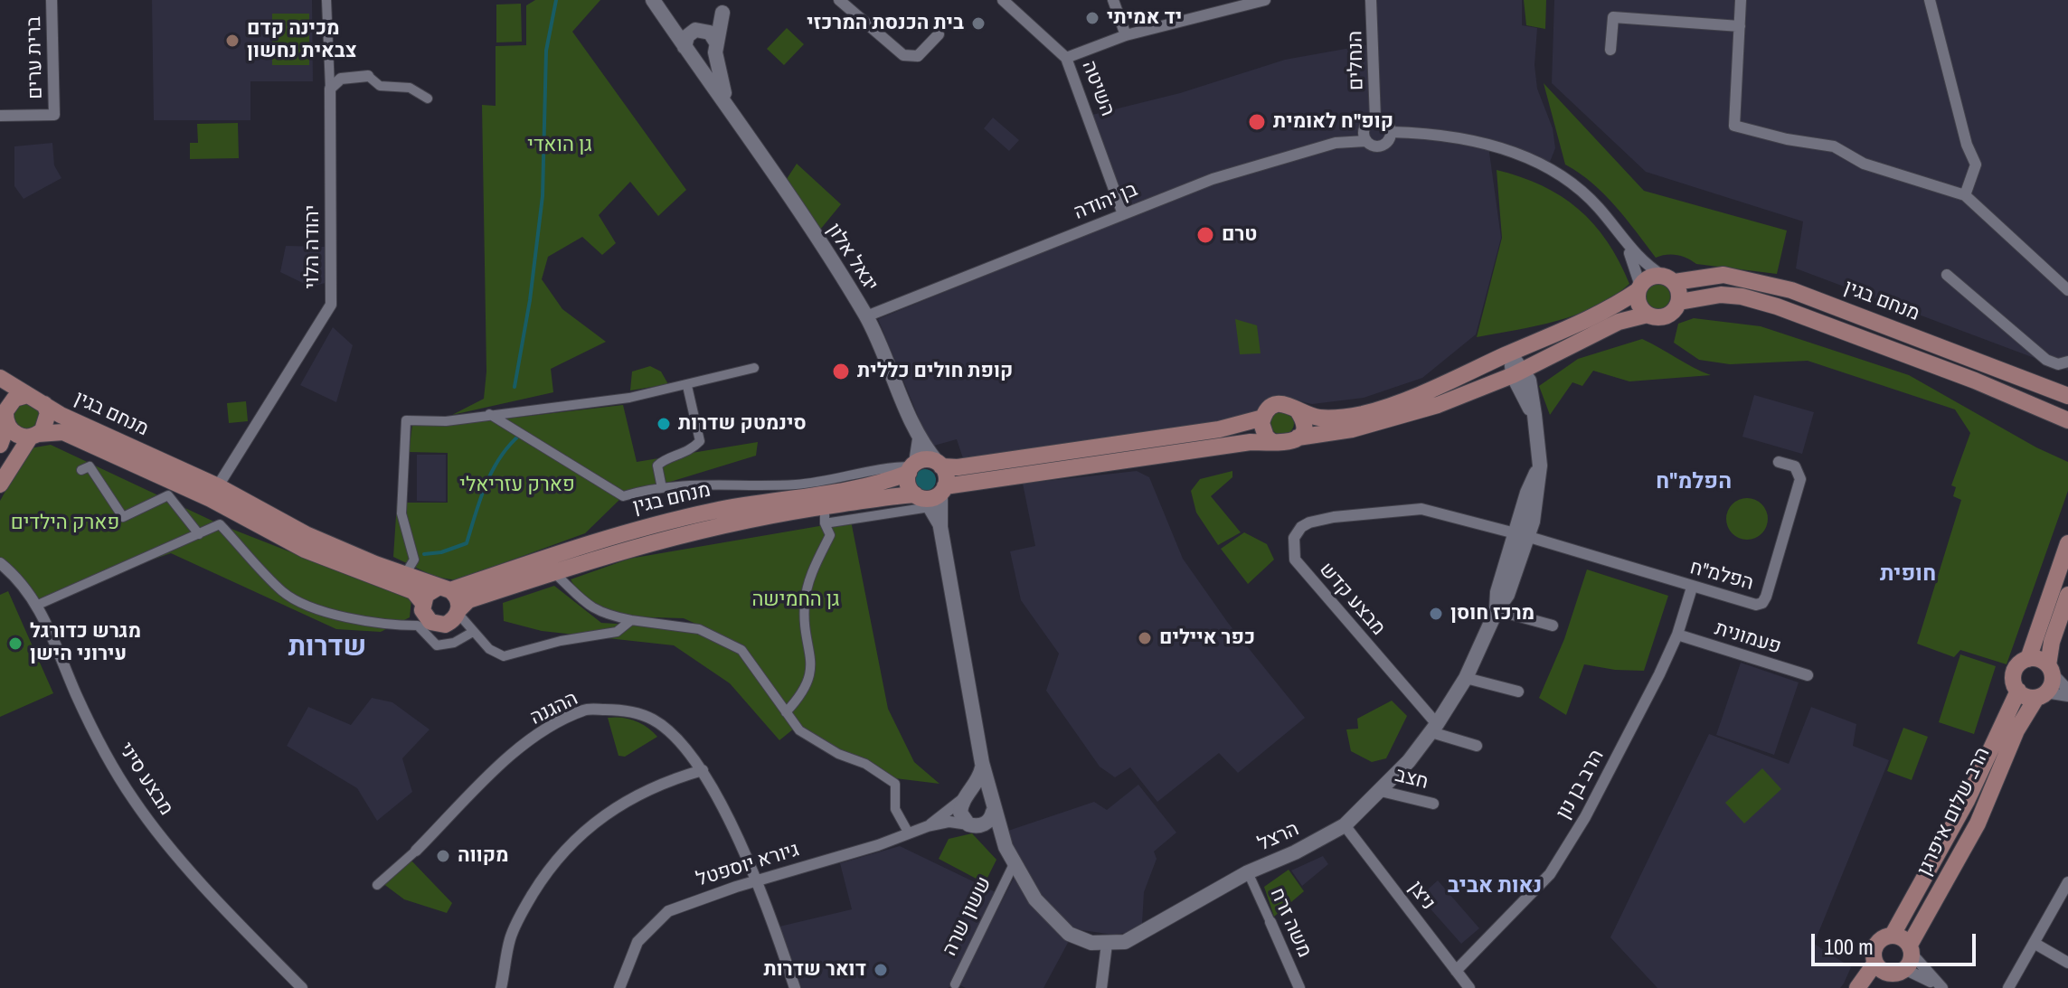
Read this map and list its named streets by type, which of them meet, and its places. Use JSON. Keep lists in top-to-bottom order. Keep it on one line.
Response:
{"streets":{"main road":["מנחם בגין","הרב שלום איפרגן"],"street":["ברית ערים","הנחלים","השיטה","בן יהודה","יהודה הלוי","יגאל אלון","הפלמ\"ח","מבצע קדש","פעמונית","ההגנה","מבצע סיני","חצב","הרב בן נון","הרצל","גיורא יוספטל","ניצן","ששון שרה","משה זרח"]},"crossings":[["הנחלים","בן יהודה"],["השיטה","בן יהודה"],["בן יהודה","יגאל אלון"],["יהודה הלוי","מנחם בגין"],["יגאל אלון","מנחם בגין"],["יגאל אלון","הרצל"],["מנחם בגין","הרצל"],["הפלמ\"ח","מבצע קדש"],["הפלמ\"ח","הרב בן נון"],["הפלמ\"ח","הרצל"],["מבצע קדש","הרצל"],["פעמונית","הרב בן נון"],["ההגנה","גיורא יוספטל"],["חצב","הרצל"],["הרב בן נון","ניצן"],["הרצל","גיורא יוספטל"],["הרצל","ניצן"],["הרצל","ששון שרה"],["הרצל","משה זרח"]],"districts":["הפלמ\"ח","חופית","שדרות","נאות אביב"],"parks":["גן הואדי","פארק עזריאלי","פארק הילדים","גן החמישה"],"places":["יד אמיתי","בית הכנסת המרכזי","מכינה קדם צבאית נחשון","קופ\"ח לאומית","טרם","קופת חולים כללית","סינמטק שדרות","מרכז חוסן","כפר איילים","מגרש כדורגל עירוני הישן","מקווה","דואר שדרות"],"scale_bar":"100 m"}
